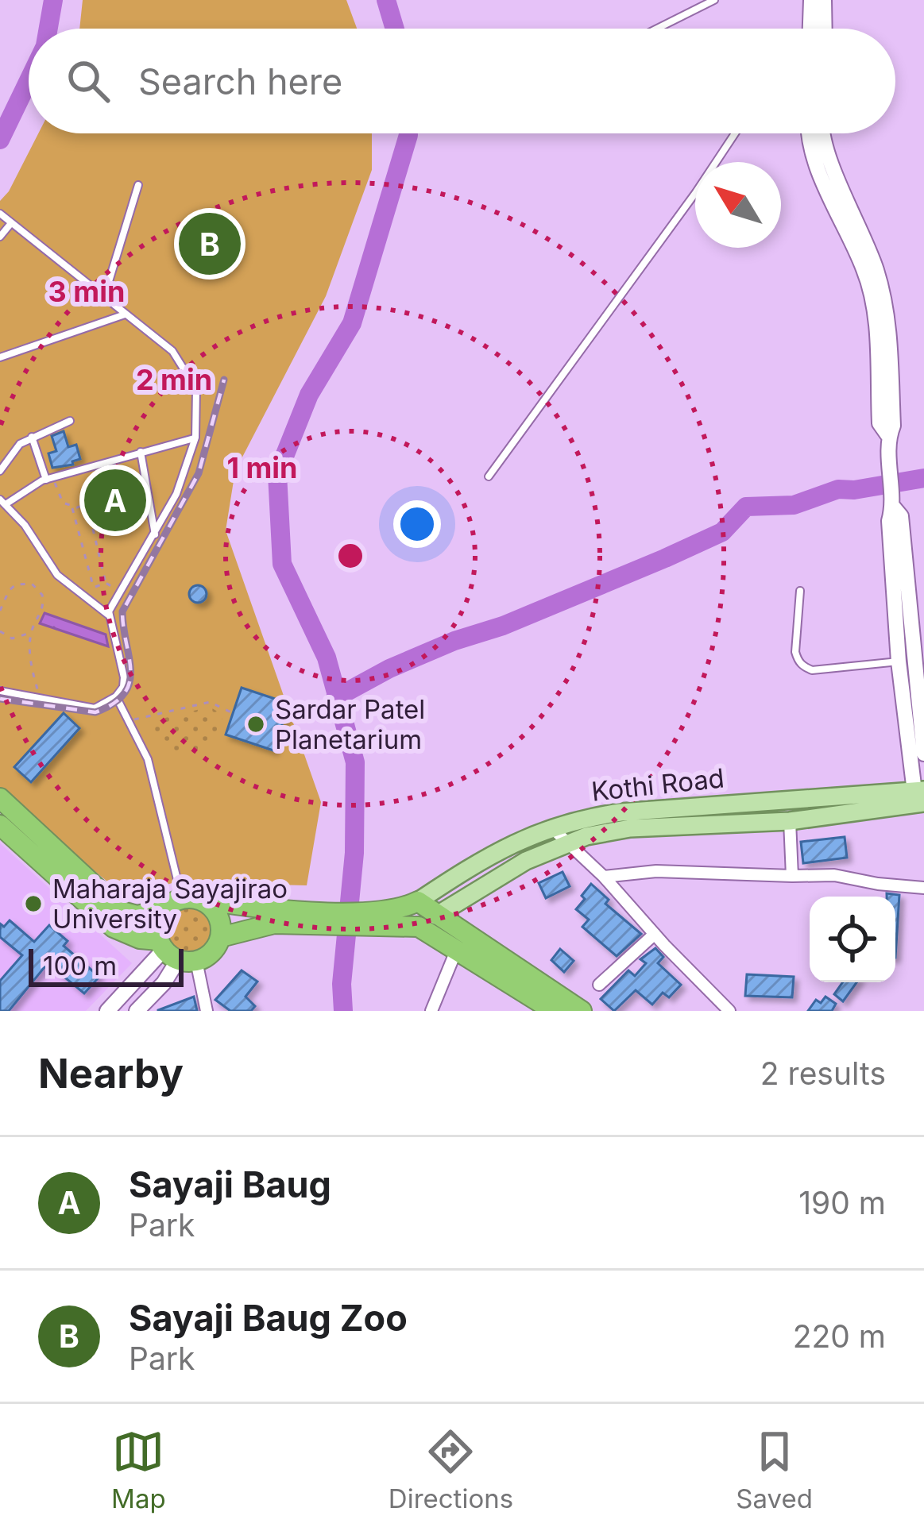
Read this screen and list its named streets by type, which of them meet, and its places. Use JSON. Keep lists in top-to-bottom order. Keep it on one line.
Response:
{"streets":{"main road":["Kothi Road"]},"places":["Sardar Patel Planetarium","Maharaja Sayajirao University"],"scale_bar":"100 m","north":"top left","page":{"search":"Search here","pins":["B","A"],"scale":"100 m","heading":["Nearby","2 results"],"list":[{"mark":"A","name":"Sayaji Baug","note":"Park","value":"190 m"},{"mark":"B","name":"Sayaji Baug Zoo","note":"Park","value":"220 m"}],"nav":["Map","Directions","Saved"]},"rings":["3 min","2 min","1 min"]}
